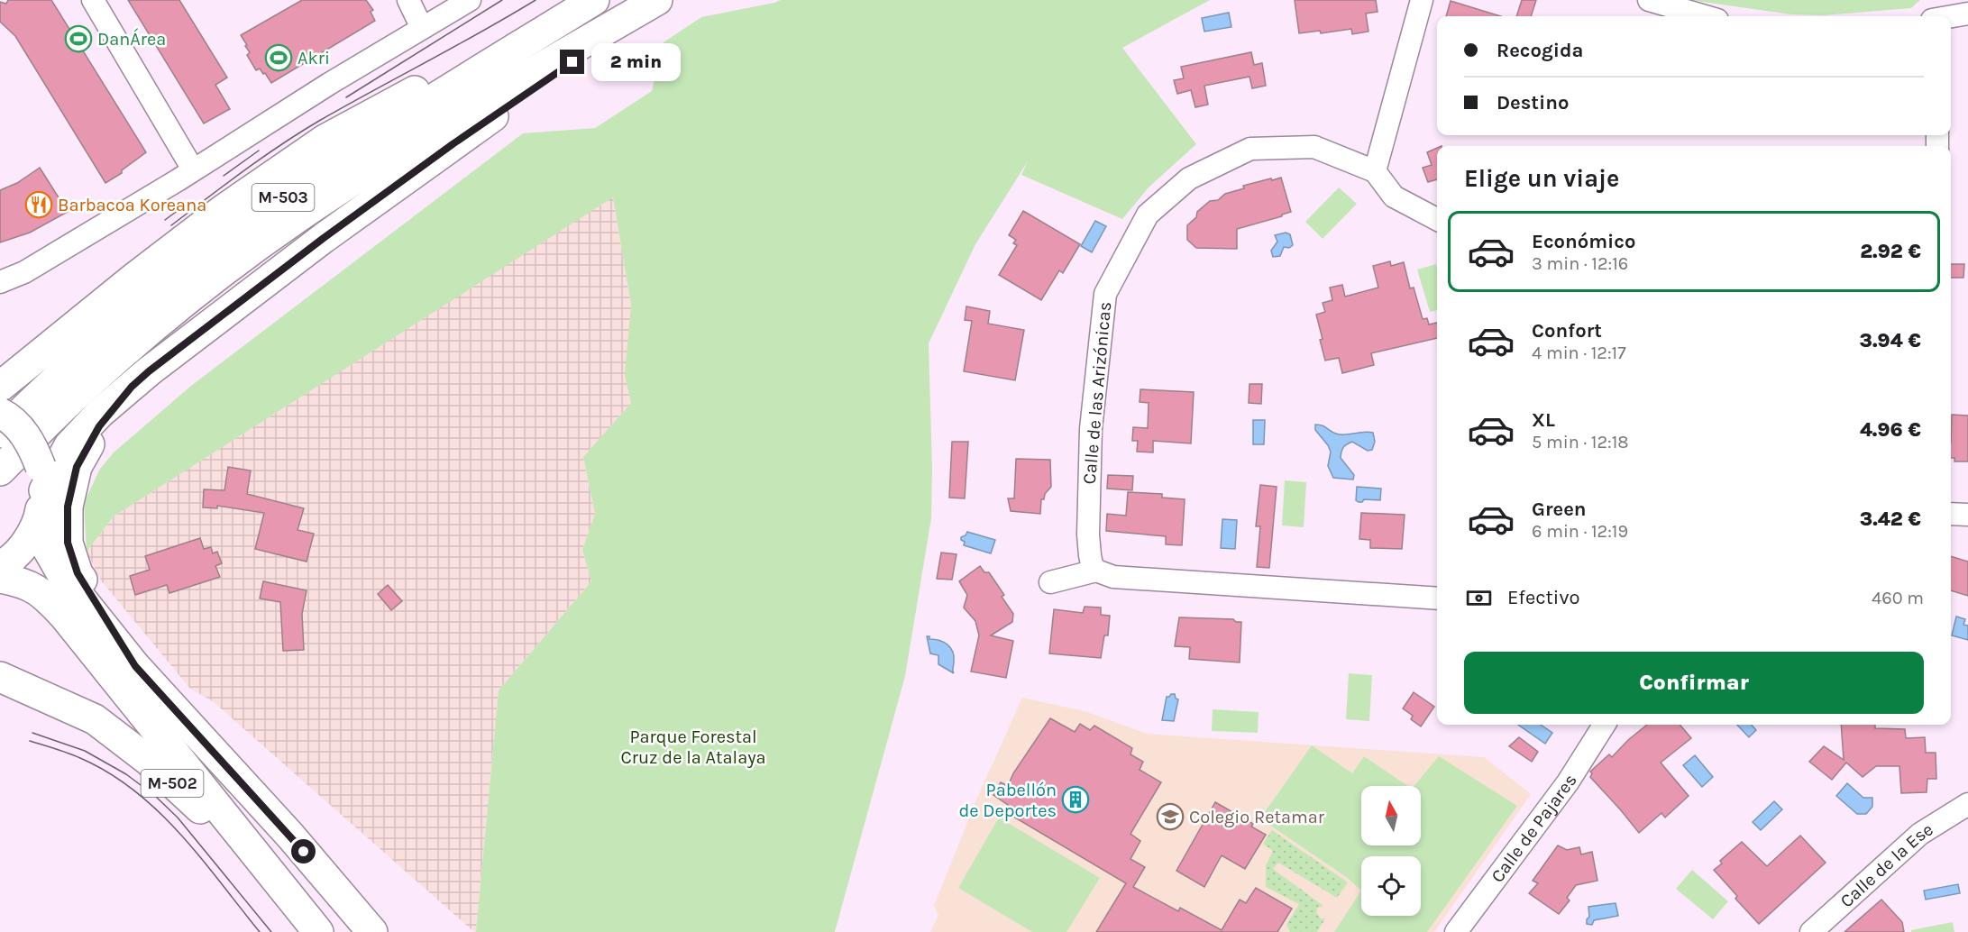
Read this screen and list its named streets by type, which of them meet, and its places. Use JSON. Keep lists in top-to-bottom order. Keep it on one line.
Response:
{"streets":{"highway":["M-503","M-502"],"street":["Calle de las Arizónicas","Calle de Pajares","Calle de la Ese"]},"parks":["Parque Forestal Cruz de la Atalaya"],"places":{"sports":["DanÁrea","Akri"],"restaurant":["Barbacoa Koreana"],"building":["Pabellón de Deportes"],"school or university":["Colegio Retamar"]},"north":"top","page":{"banner":["Recogida","Destino"],"bubble":"2 min","heading":"Elige un viaje","list":[{"name":"Económico","note":"3 min · 12:16","value":"2.92 €"},{"name":"Confort","note":"4 min · 12:17","value":"3.94 €"},{"name":"XL","note":"5 min · 12:18","value":"4.96 €"},{"name":"Green","note":"6 min · 12:19","value":"3.42 €"}],"pay":["Efectivo","460 m"],"buttons":"Confirmar"}}
